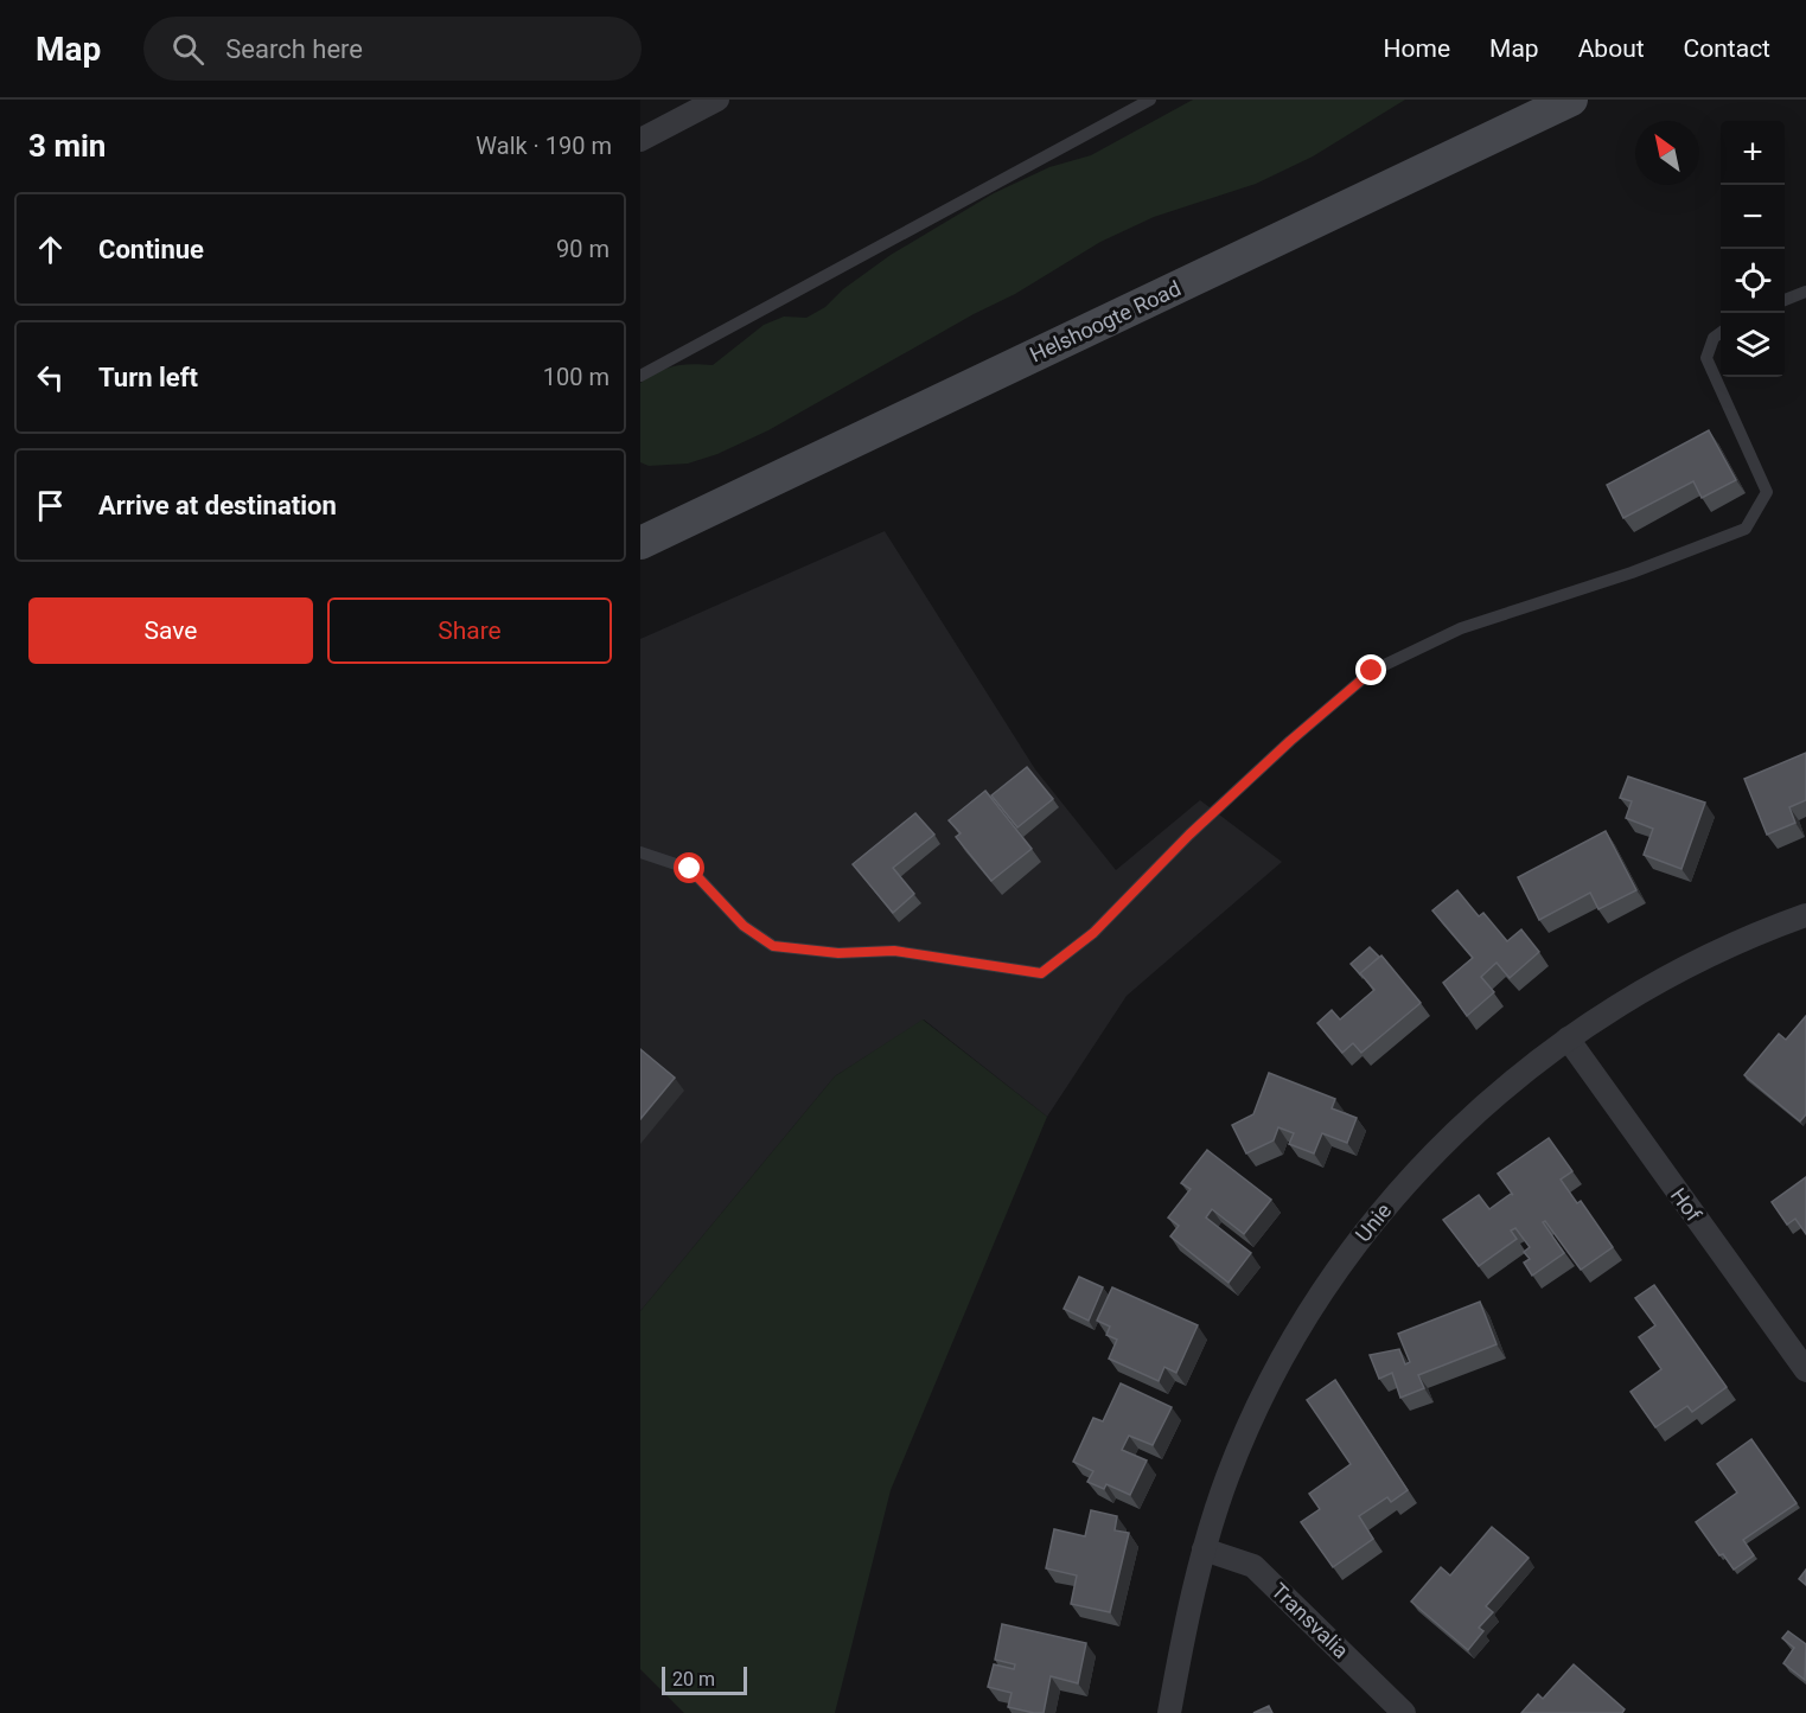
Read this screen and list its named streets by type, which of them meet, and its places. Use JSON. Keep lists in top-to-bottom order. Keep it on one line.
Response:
{"streets":{"main road":["Helshoogte Road"],"street":["Hof","Unie","Transvalia"]},"crossings":[["Hof","Unie"],["Unie","Transvalia"]],"scale_bar":"20 m","north":"top left","page":{"header":"Map","search":"Search here","nav":["Home","Map","About","Contact"],"heading":["3 min","Walk · 190 m"],"map_buttons":["+","−"],"list":[["Continue","90 m"],["Turn left","100 m"],"Arrive at destination"],"buttons":["Save","Share"],"scale":"20 m"}}
